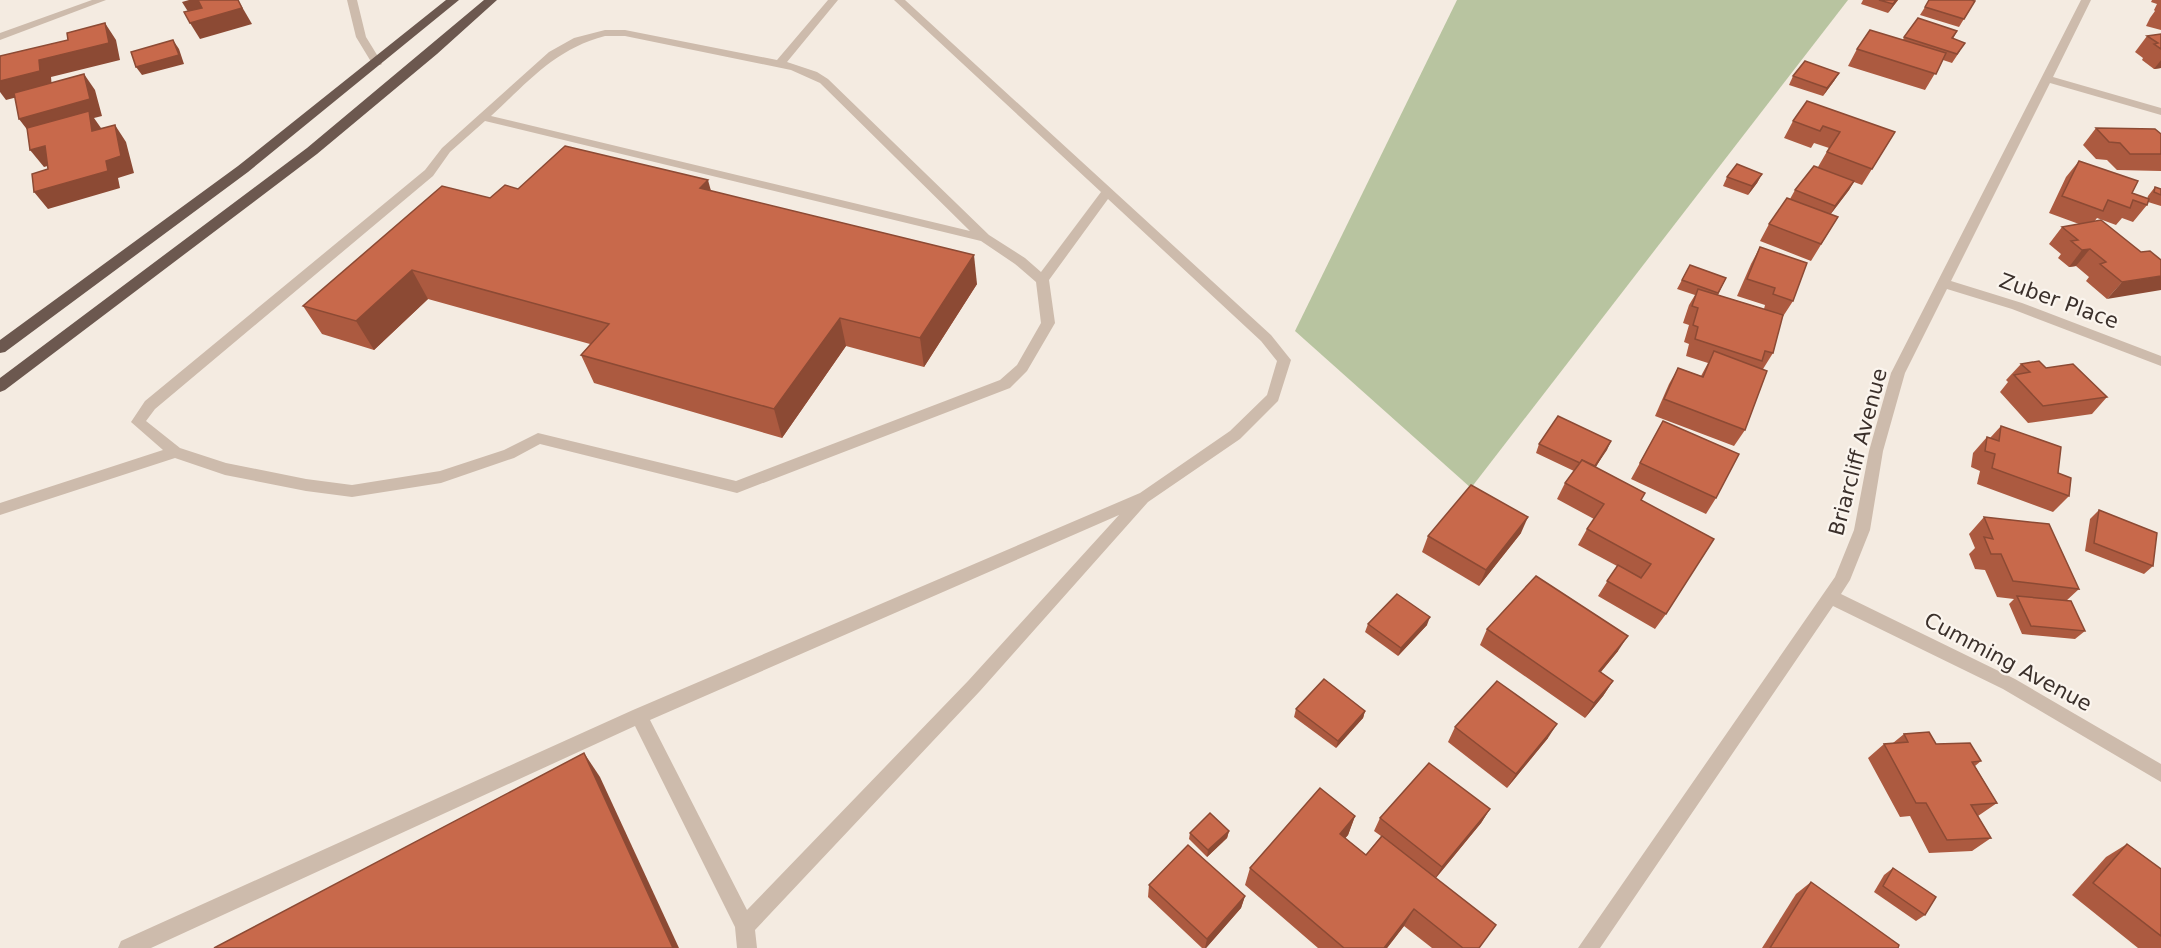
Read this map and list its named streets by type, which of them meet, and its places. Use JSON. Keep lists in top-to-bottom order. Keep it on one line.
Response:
{"streets":{"street":["Zuber Place","Briarcliff Avenue","Cumming Avenue"]},"crossings":[["Zuber Place","Briarcliff Avenue"],["Briarcliff Avenue","Cumming Avenue"]]}
